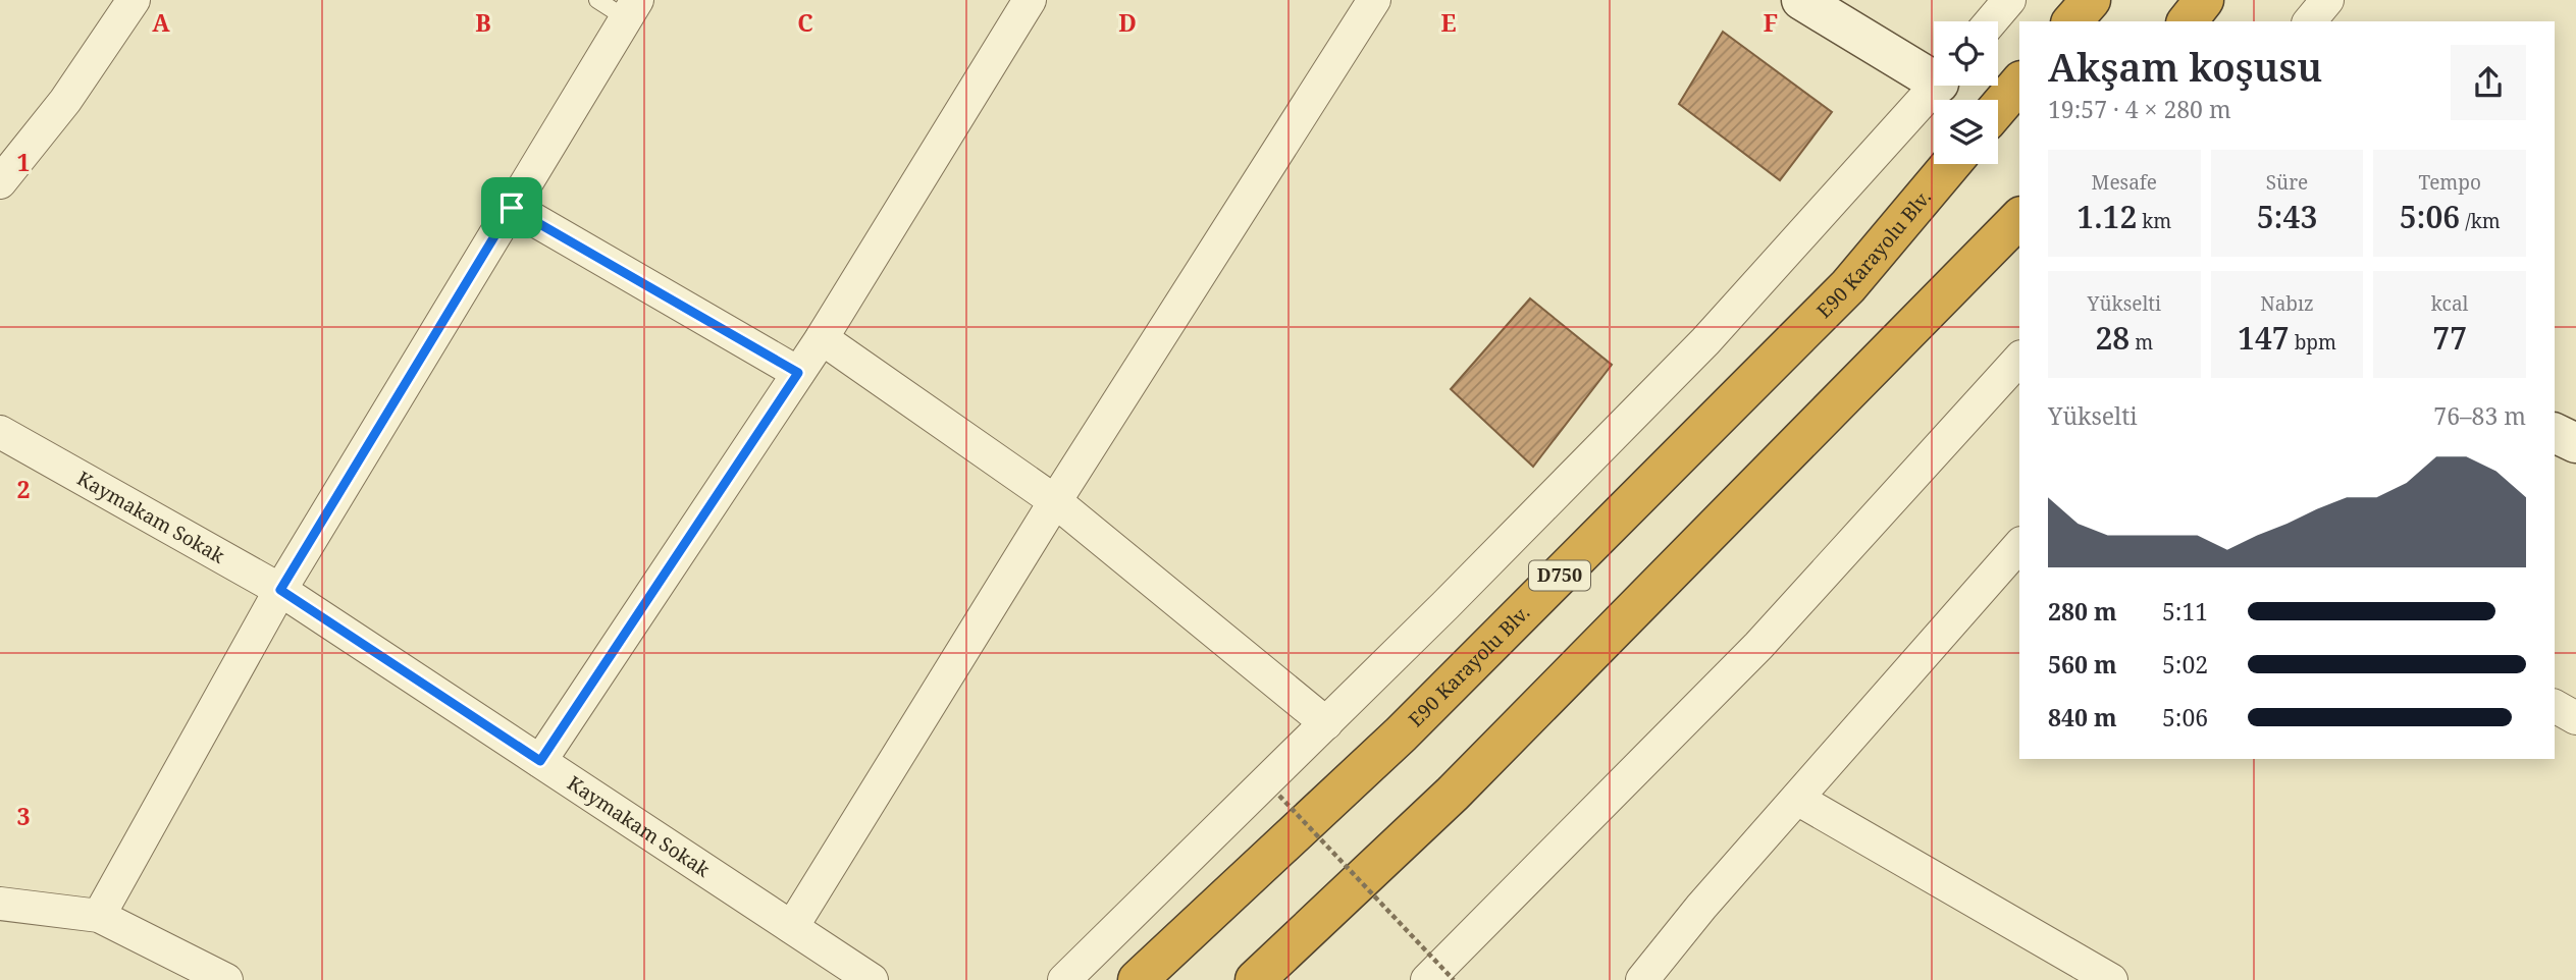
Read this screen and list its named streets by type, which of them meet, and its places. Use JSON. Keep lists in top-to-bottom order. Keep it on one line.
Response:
{"streets":{"highway":["E90 Karayolu Blv.","D750"],"street":["Kaymakam Sokak"]},"page":{"heading":["Akşam koşusu","19:57 · 4 × 280 m"],"stats":[["Mesafe","1.12 km"],["Süre","5:43"],["Tempo","5:06 /km"],["Yükselti","28 m"],["Nabız","147 bpm"],["kcal","77"]],"chart":["Yükselti","76–83 m"],"list":[{"name":"280 m","note":"5:11"},{"name":"560 m","note":"5:02"},{"name":"840 m","note":"5:06"}]},"grid":{"columns":["A","B","C","D","E","F"],"rows":["1","2","3"]}}
